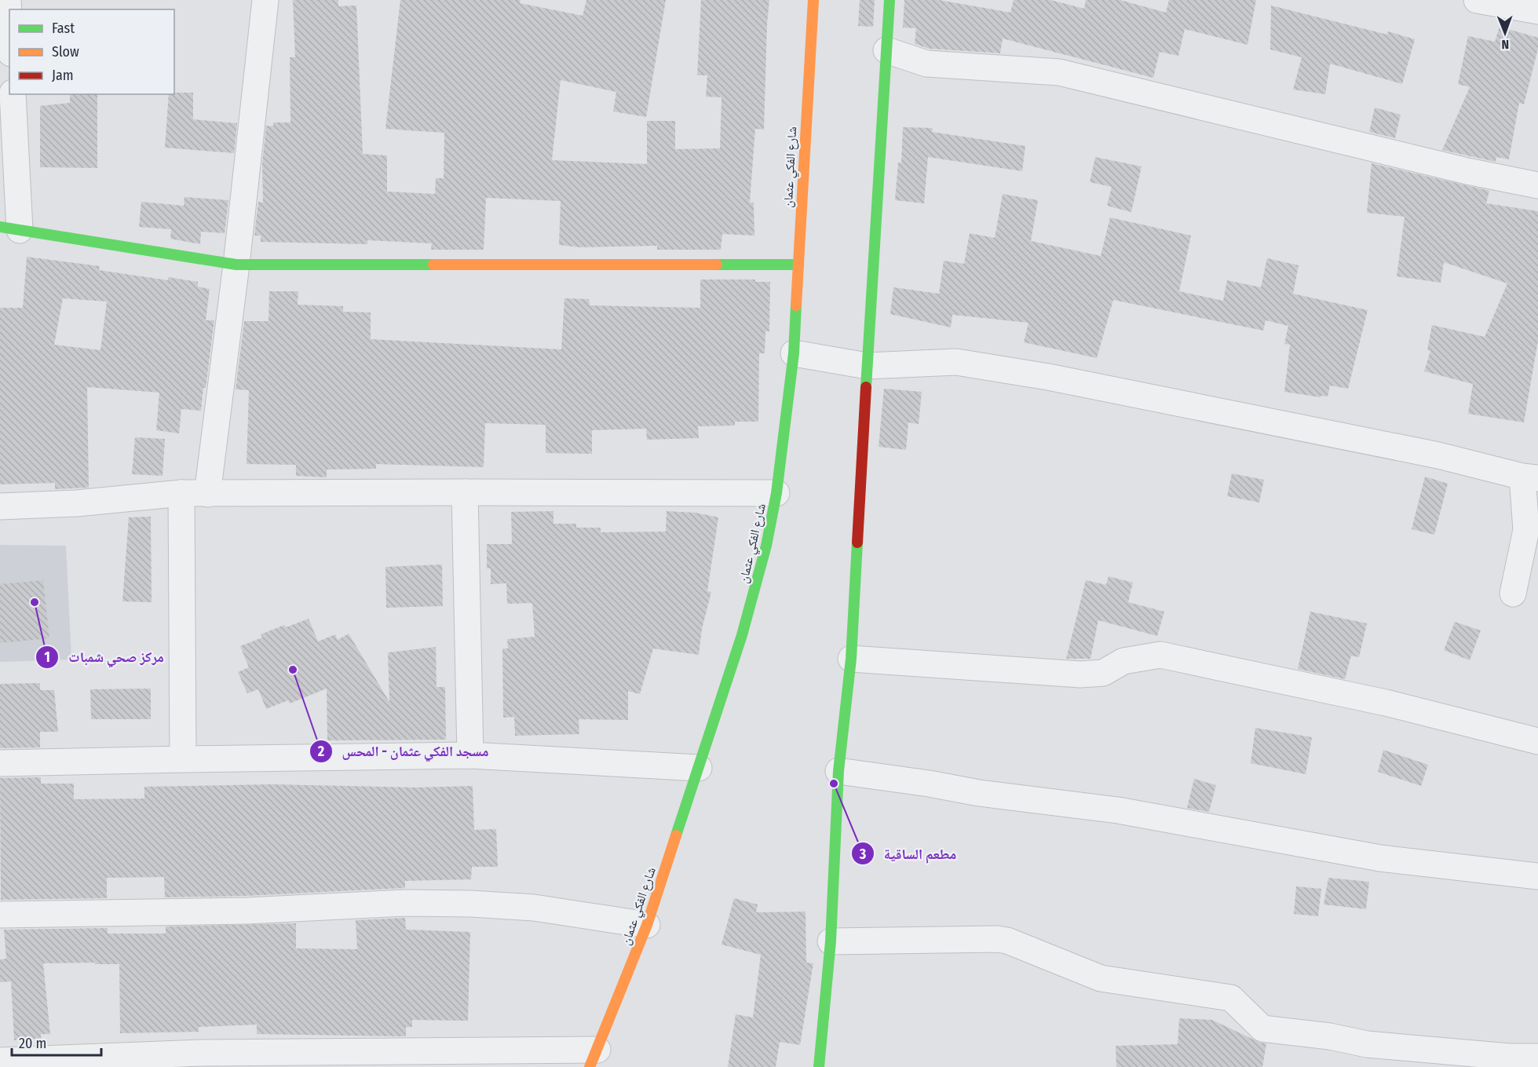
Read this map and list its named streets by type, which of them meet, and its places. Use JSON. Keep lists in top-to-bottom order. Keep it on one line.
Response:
{"streets":{"street":["شارع الفكي عثمان"]},"places":["مركز صحي شمبات","مسجد الفكي عثمان - المحس","مطعم الساقية"],"legend":["Fast","Slow","Jam"],"scale_bar":"20 m","north":"bottom"}
